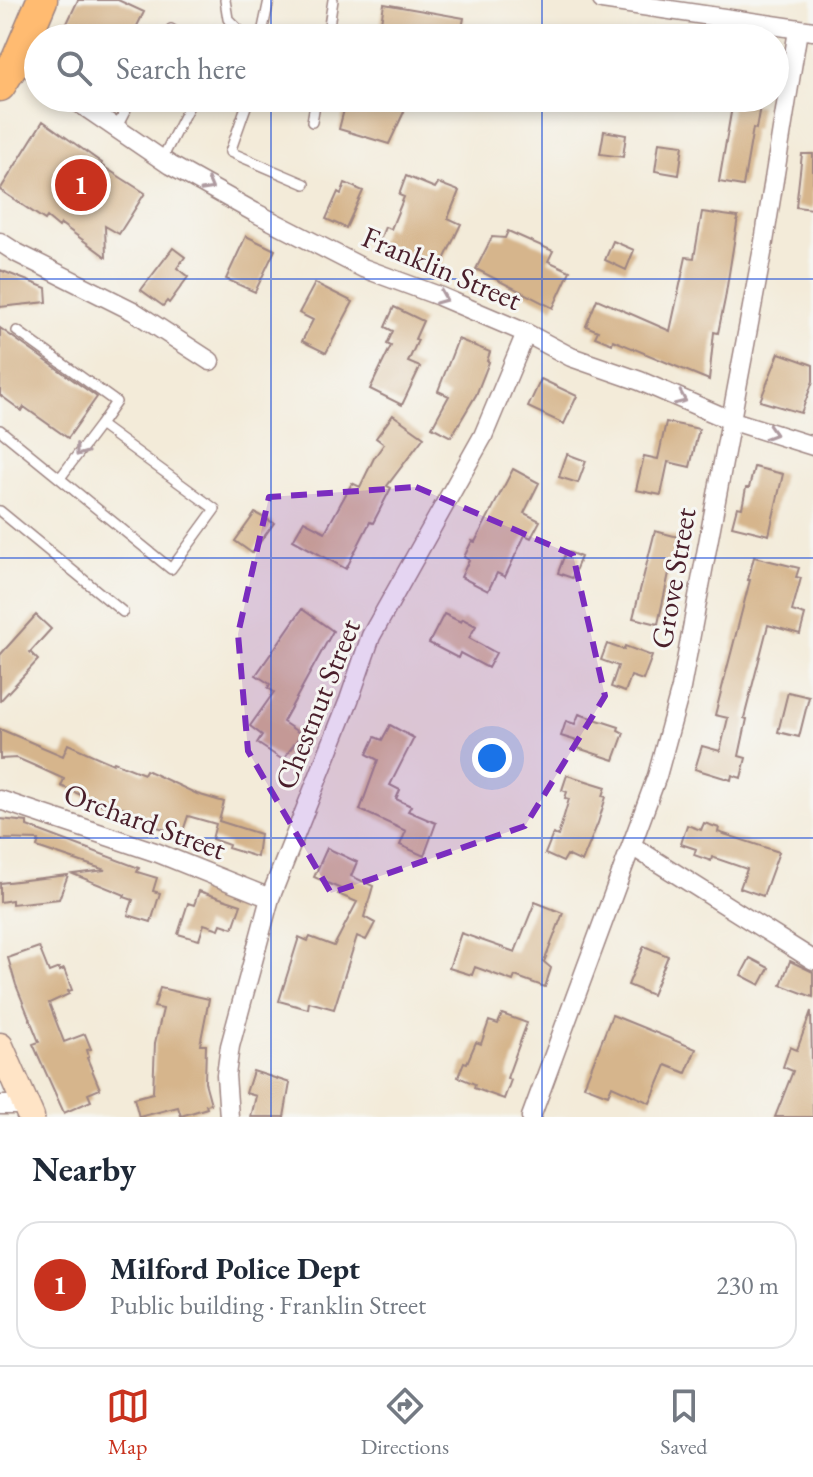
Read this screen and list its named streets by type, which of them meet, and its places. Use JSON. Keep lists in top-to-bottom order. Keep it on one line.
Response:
{"streets":{"street":["Franklin Street","Grove Street","Chestnut Street","Orchard Street"]},"crossings":[["Franklin Street","Grove Street"],["Franklin Street","Chestnut Street"],["Chestnut Street","Orchard Street"]],"one_way":["Franklin Street"],"page":{"search":"Search here","pins":"1","heading":"Nearby","list":[{"mark":"1","name":"Milford Police Dept","note":"Public building · Franklin Street","value":"230 m"}],"nav":["Map","Directions","Saved"]}}
